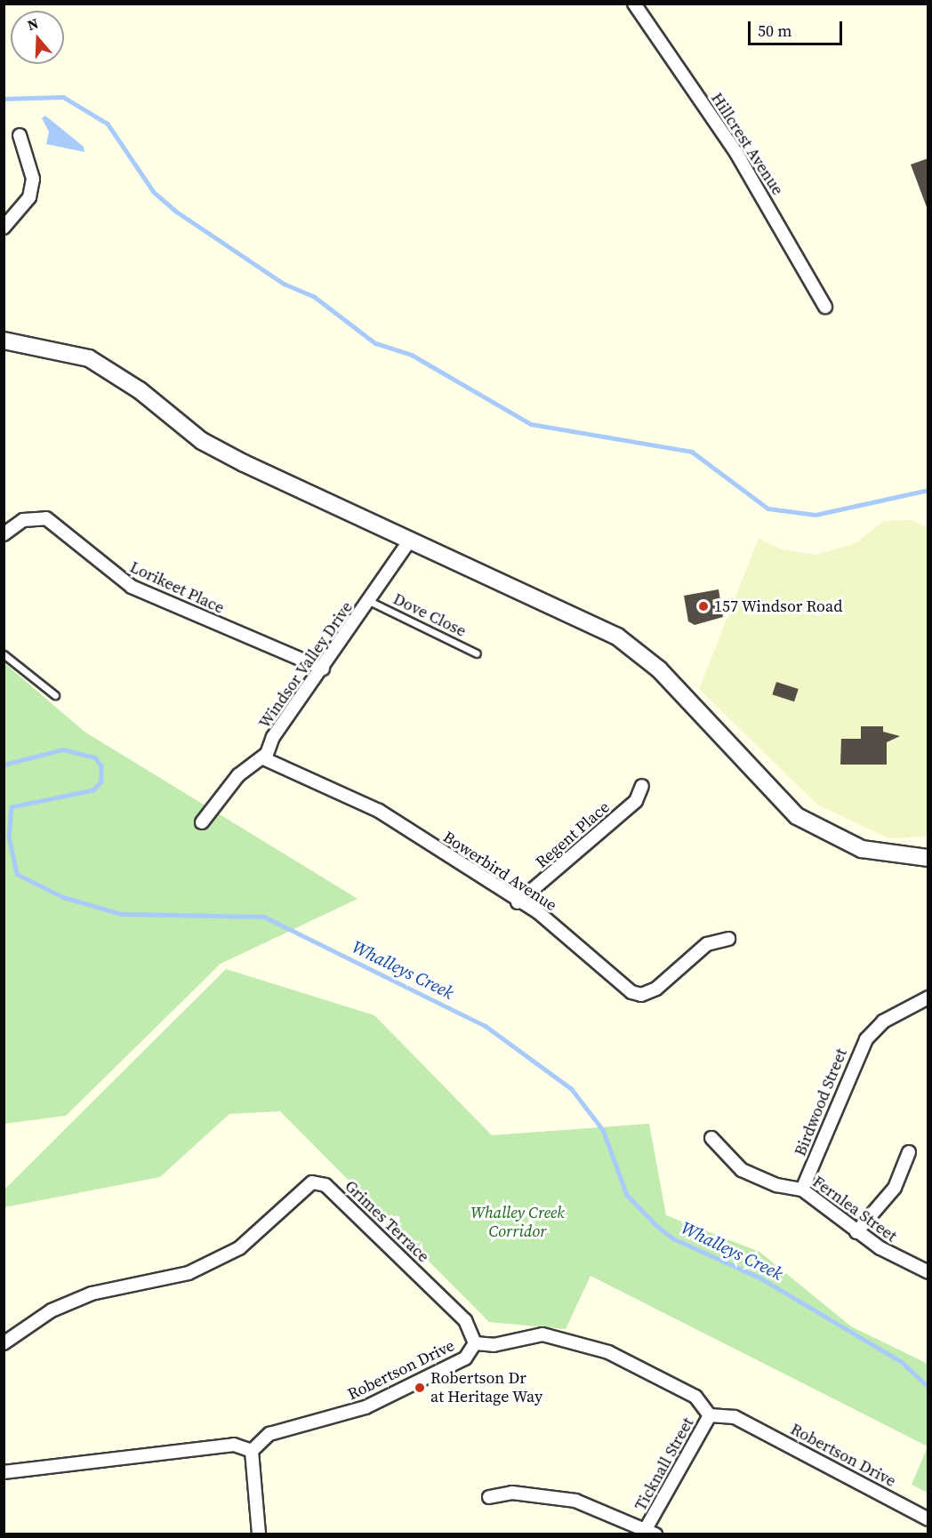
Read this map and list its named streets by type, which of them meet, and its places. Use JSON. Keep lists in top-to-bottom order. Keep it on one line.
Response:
{"streets":{"street":["Hillcrest Avenue","Lorikeet Place","Windsor Valley Drive","Regent Place","Bowerbird Avenue","Birdwood Street","Fernlea Street","Grimes Terrace","Robertson Drive","Ticknall Street"],"lane":["Dove Close"]},"crossings":[["Lorikeet Place","Windsor Valley Drive"],["Dove Close","Windsor Valley Drive"],["Windsor Valley Drive","Bowerbird Avenue"],["Regent Place","Bowerbird Avenue"],["Birdwood Street","Fernlea Street"],["Grimes Terrace","Robertson Drive"],["Robertson Drive","Ticknall Street"]],"water":["Whalleys Creek"],"parks":["Whalley Creek Corridor"],"places":["157 Windsor Road","Robertson Dr at Heritage Way"],"scale_bar":"50 m","north":"top"}
